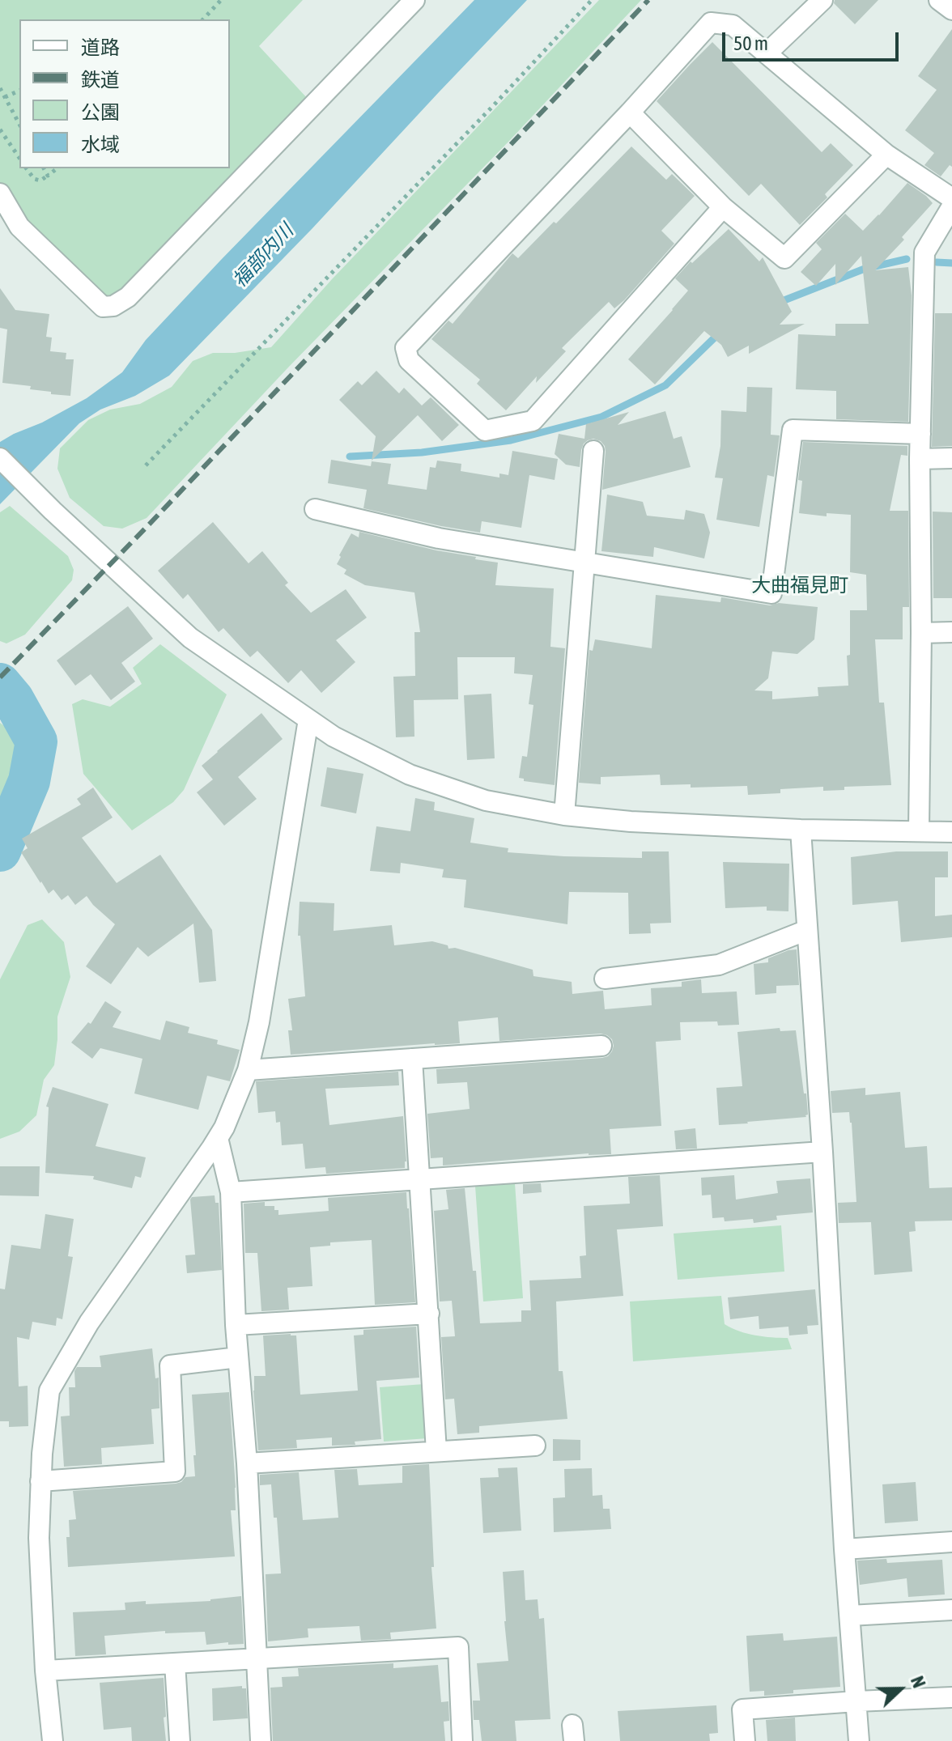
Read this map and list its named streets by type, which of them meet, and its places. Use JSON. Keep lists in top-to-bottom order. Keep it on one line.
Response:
{"districts":["大曲福見町"],"water":["福部内川"],"legend":["道路","鉄道","公園","水域"],"scale_bar":"50 m","north":"right"}
